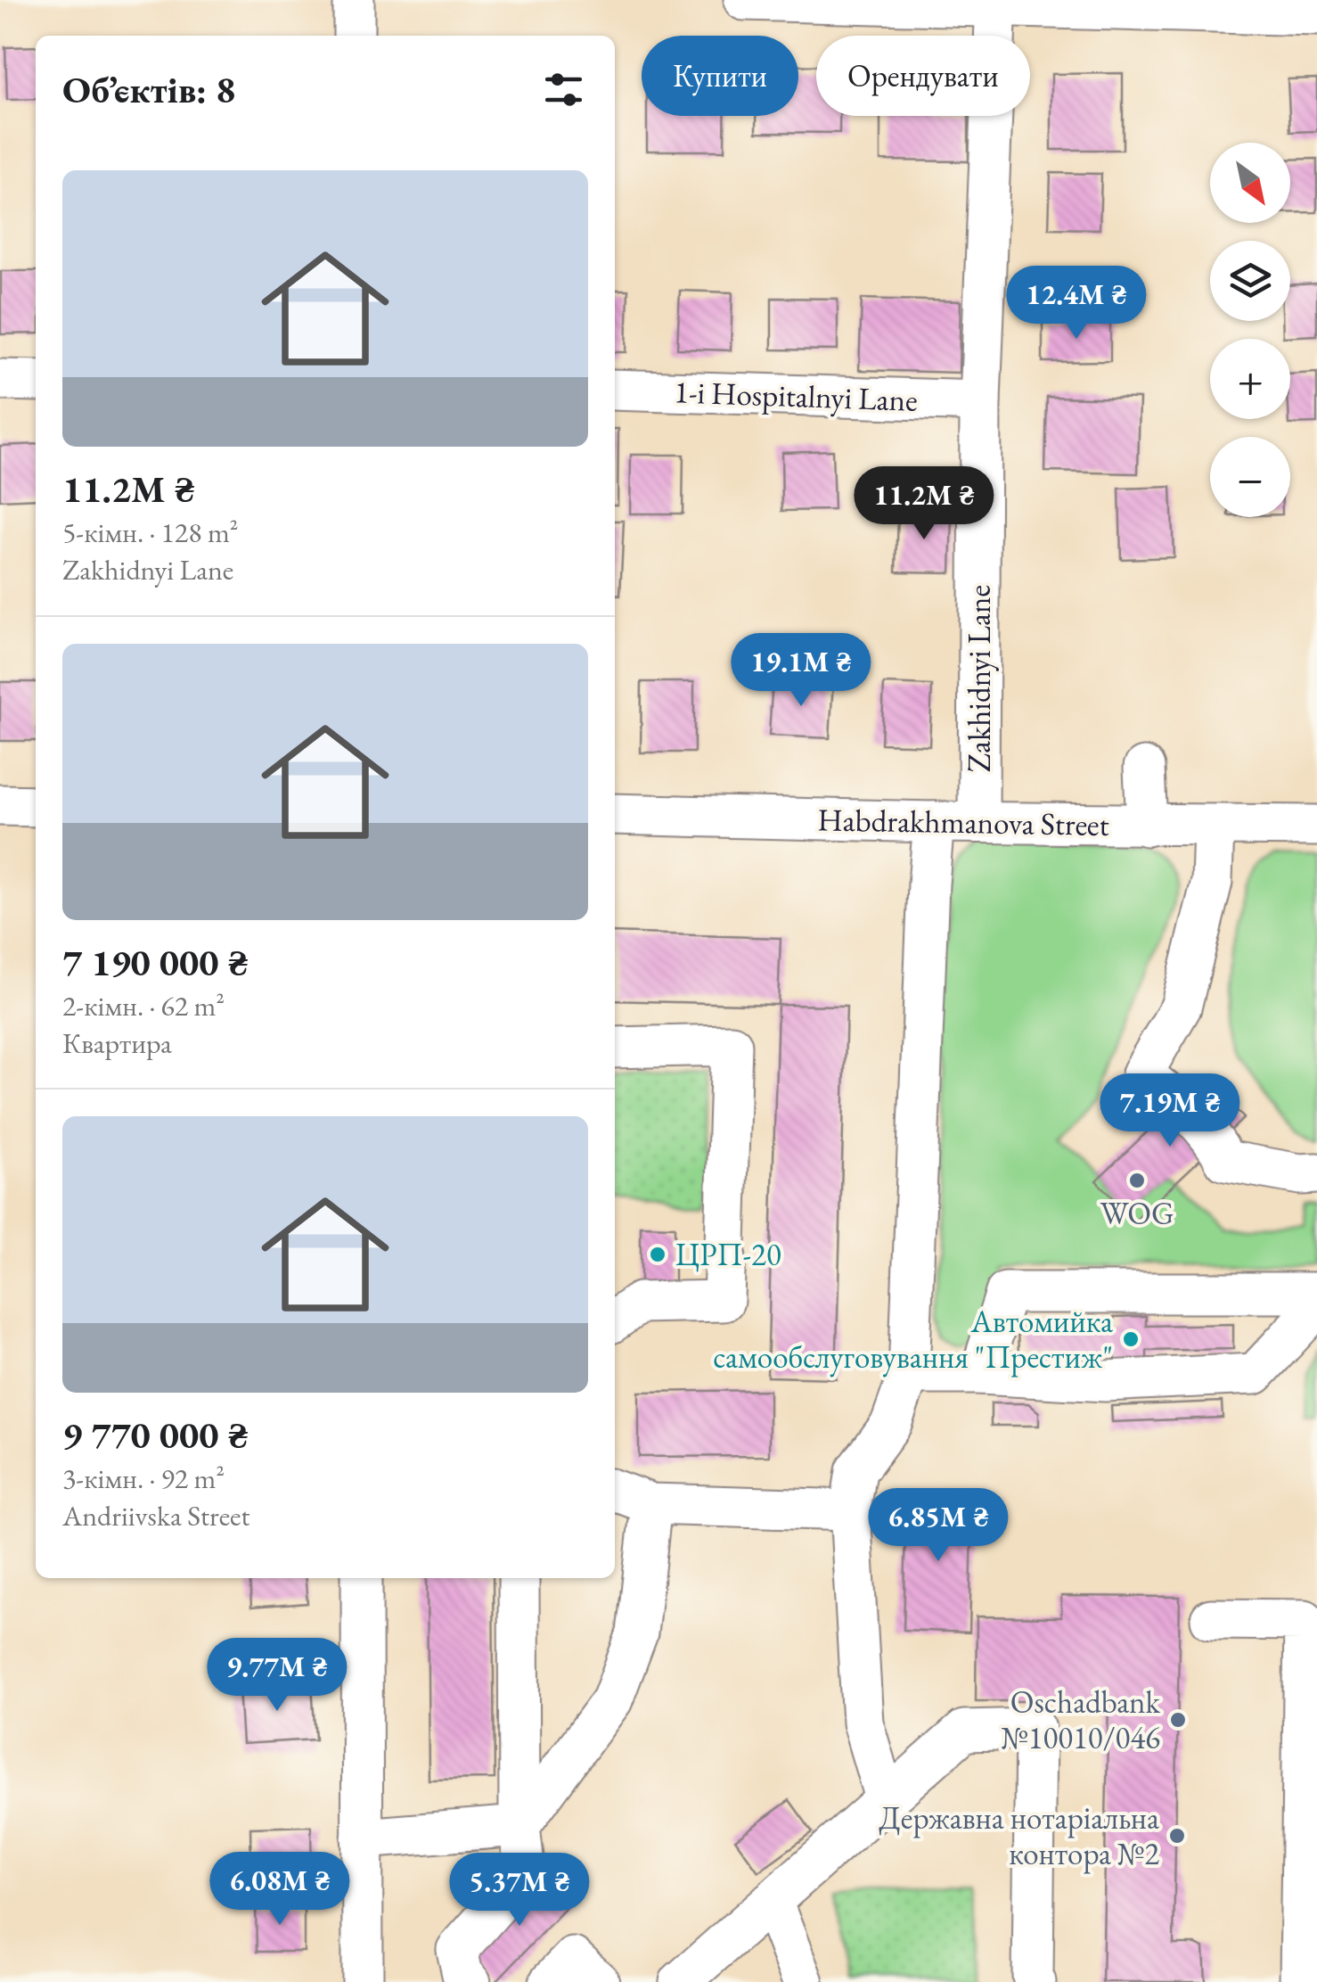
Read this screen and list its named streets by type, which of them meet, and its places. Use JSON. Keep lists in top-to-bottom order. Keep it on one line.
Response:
{"streets":{"street":["1-i Hospitalnyi Lane","Zakhidnyi Lane","Habdrakhmanova Street"]},"crossings":[["1-i Hospitalnyi Lane","Zakhidnyi Lane"],["Zakhidnyi Lane","Habdrakhmanova Street"]],"places":["WOG","ЦРП-20","Автомийка самообслуговування \"Престиж\"","Oschadbank №10010/046","Державна нотаріальна контора №2"],"north":"bottom right","page":{"chip":["Купити","Орендувати"],"heading":"Об’єктів: 8","map_buttons":["+","−"],"list":[{"name":"11.2M ₴","note":"5-кімн. · 128 m² · Zakhidnyi Lane"},{"name":"7 190 000 ₴","note":"2-кімн. · 62 m² · Квартира"},{"name":"9 770 000 ₴","note":"3-кімн. · 92 m² · Andriivska Street"}],"price":["12.4M ₴","11.2M ₴","19.1M ₴","7.19M ₴","6.85M ₴","9.77M ₴","6.08M ₴","5.37M ₴"]}}
